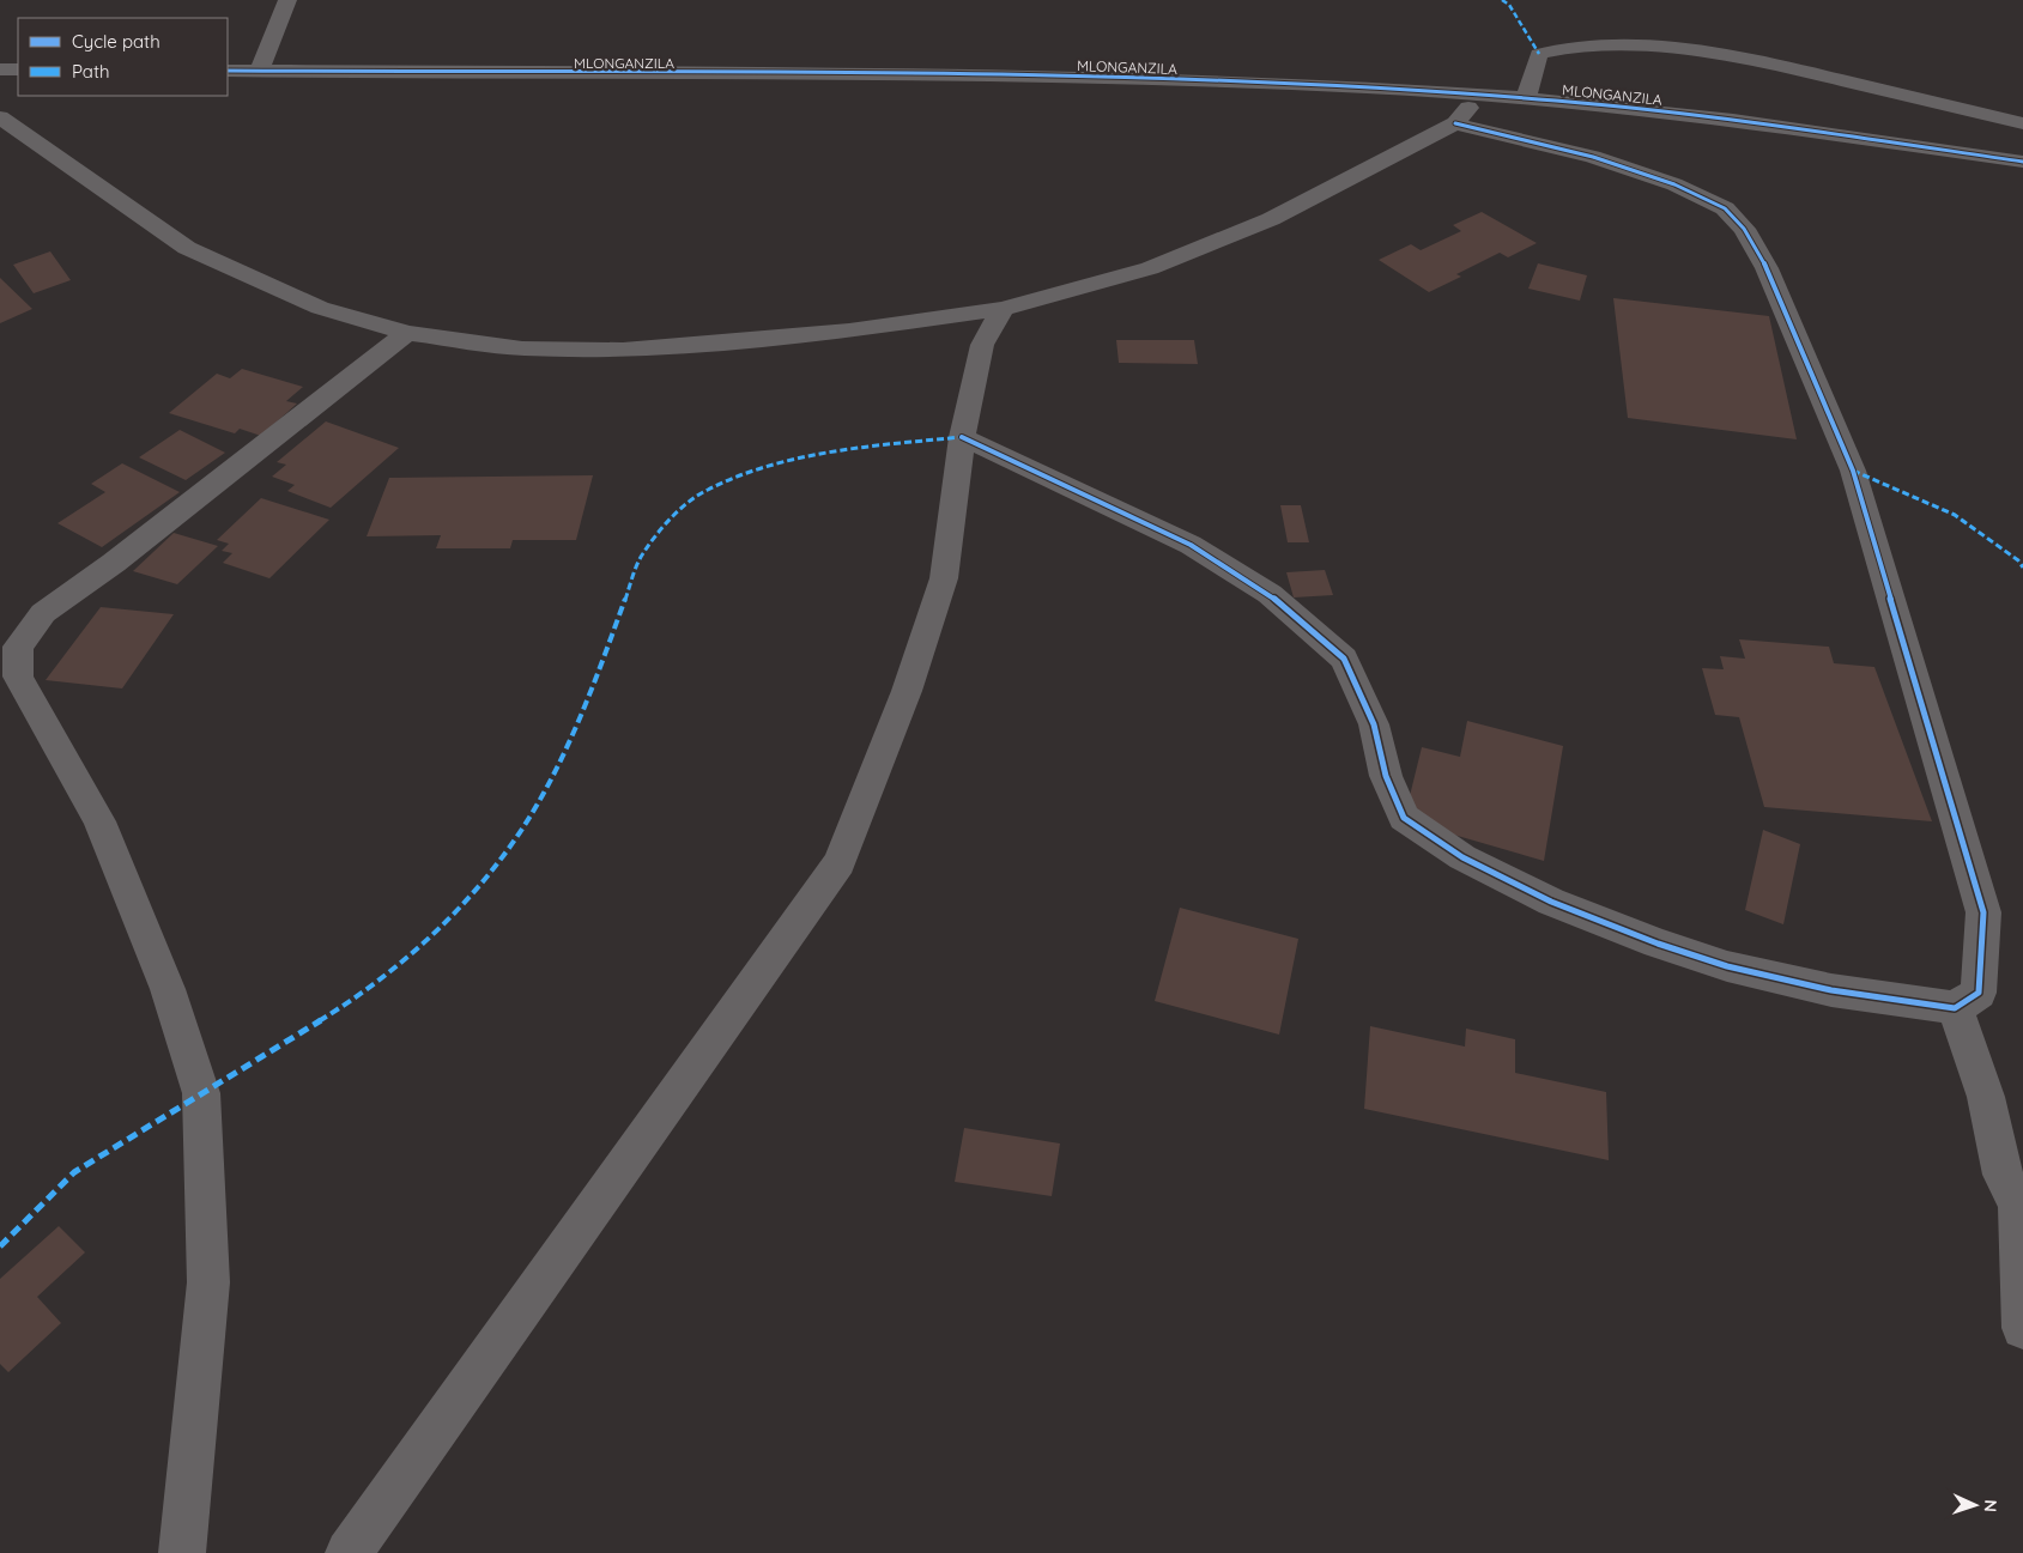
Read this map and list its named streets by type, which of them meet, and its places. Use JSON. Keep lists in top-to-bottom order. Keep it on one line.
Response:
{"streets":{"street":["MLONGANZILA"]},"legend":["Cycle path","Path"],"north":"right"}
